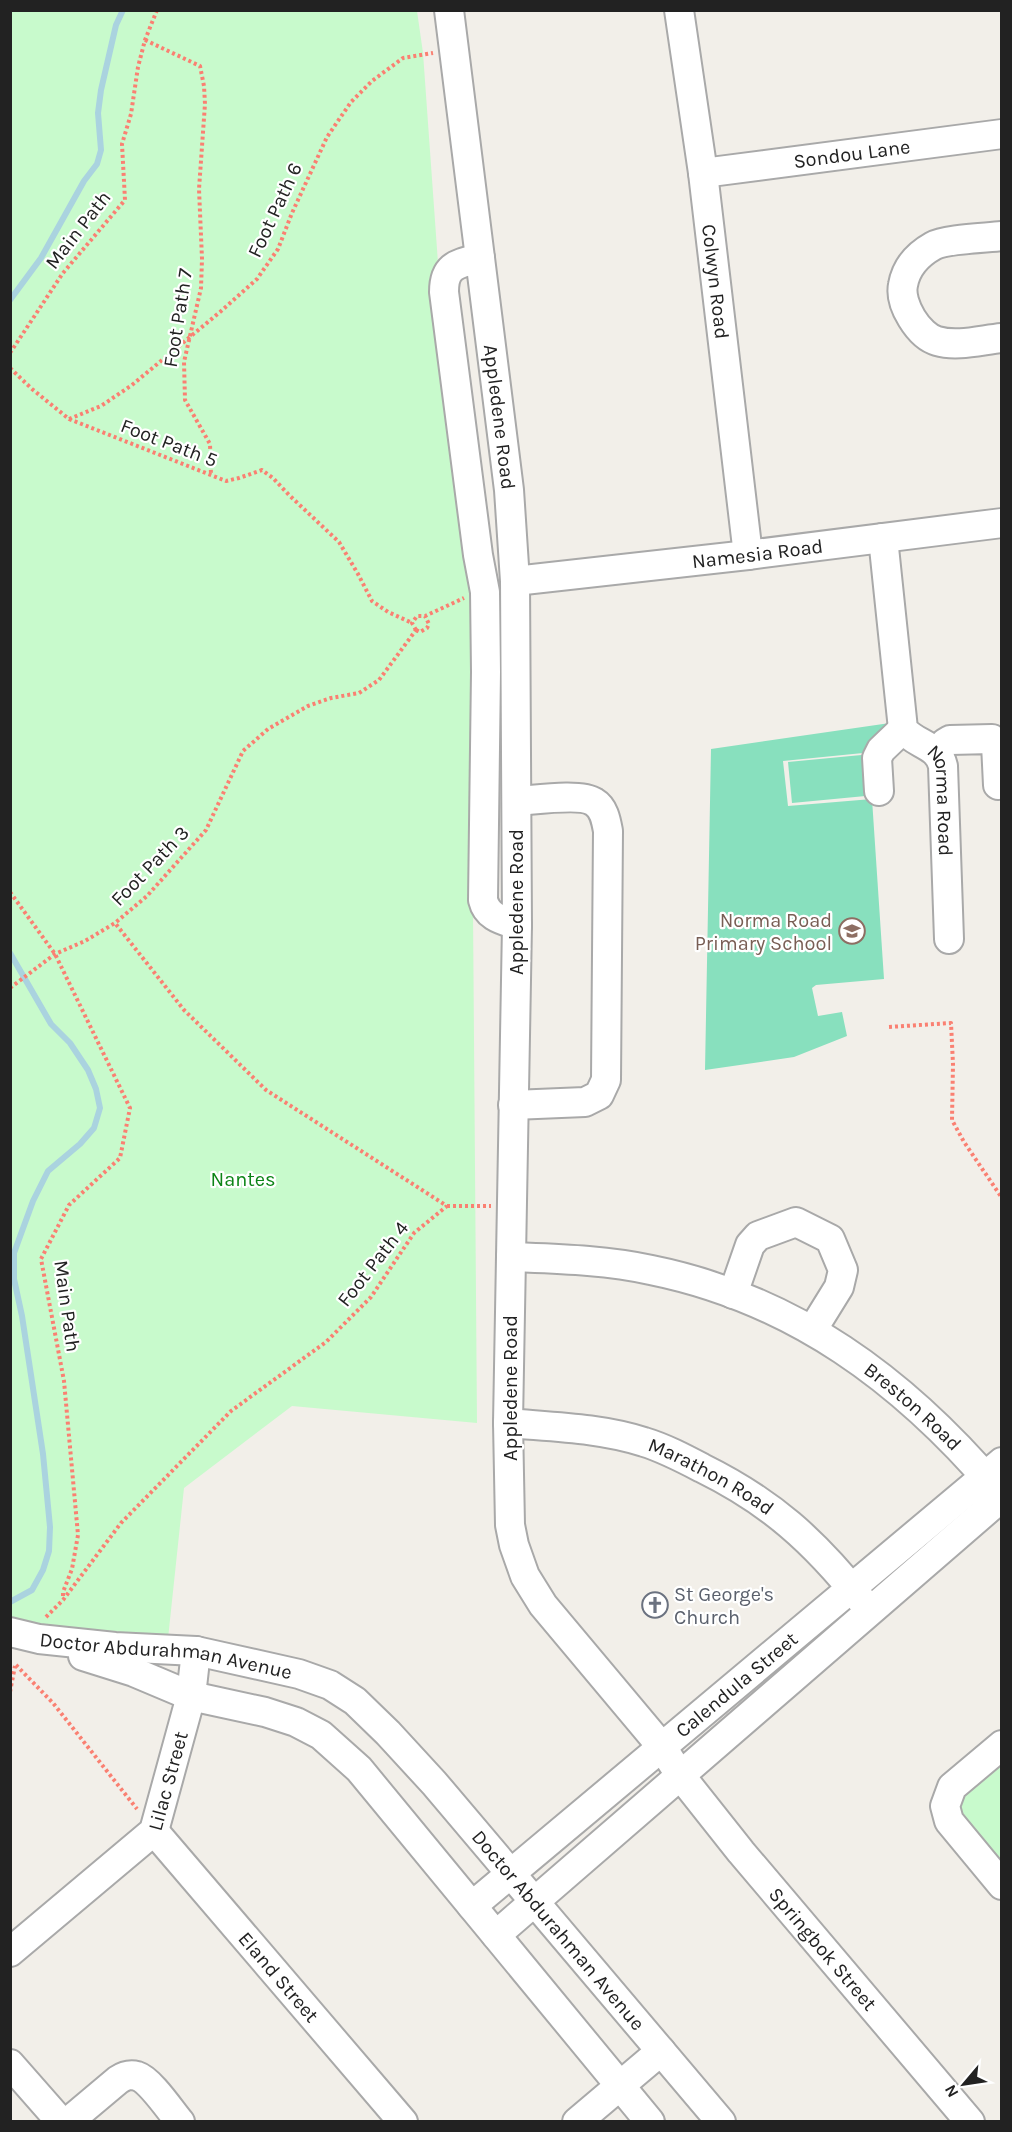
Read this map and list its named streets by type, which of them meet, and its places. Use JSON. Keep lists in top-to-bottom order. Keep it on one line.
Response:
{"streets":{"street":["Sondou Lane","Colwyn Road","Appledene Road","Namesia Road","Norma Road","Breston Road","Marathon Road","Doctor Abdurahman Avenue","Calendula Street","Lilac Street","Springbok Street","Eland Street"],"path":["Foot Path 6","Main Path","Foot Path 7","Foot Path 5","Foot Path 3","Foot Path 4"]},"crossings":[["Sondou Lane","Colwyn Road"],["Foot Path 6","Foot Path 7"],["Foot Path 6","Appledene Road"],["Foot Path 6","Foot Path 5"],["Main Path","Foot Path 7"],["Main Path","Foot Path 3"],["Main Path","Foot Path 4"],["Colwyn Road","Namesia Road"],["Foot Path 7","Foot Path 5"],["Appledene Road","Namesia Road"],["Appledene Road","Breston Road"],["Appledene Road","Marathon Road"],["Appledene Road","Calendula Street"],["Appledene Road","Springbok Street"],["Foot Path 5","Foot Path 3"],["Namesia Road","Norma Road"],["Foot Path 4","Doctor Abdurahman Avenue"],["Breston Road","Calendula Street"],["Marathon Road","Calendula Street"],["Doctor Abdurahman Avenue","Calendula Street"],["Doctor Abdurahman Avenue","Lilac Street"],["Calendula Street","Springbok Street"],["Lilac Street","Eland Street"]],"parks":["Nantes"],"places":{"school or university":["Norma Road Primary School"],"church":["St George's Church"]},"north":"bottom left"}
